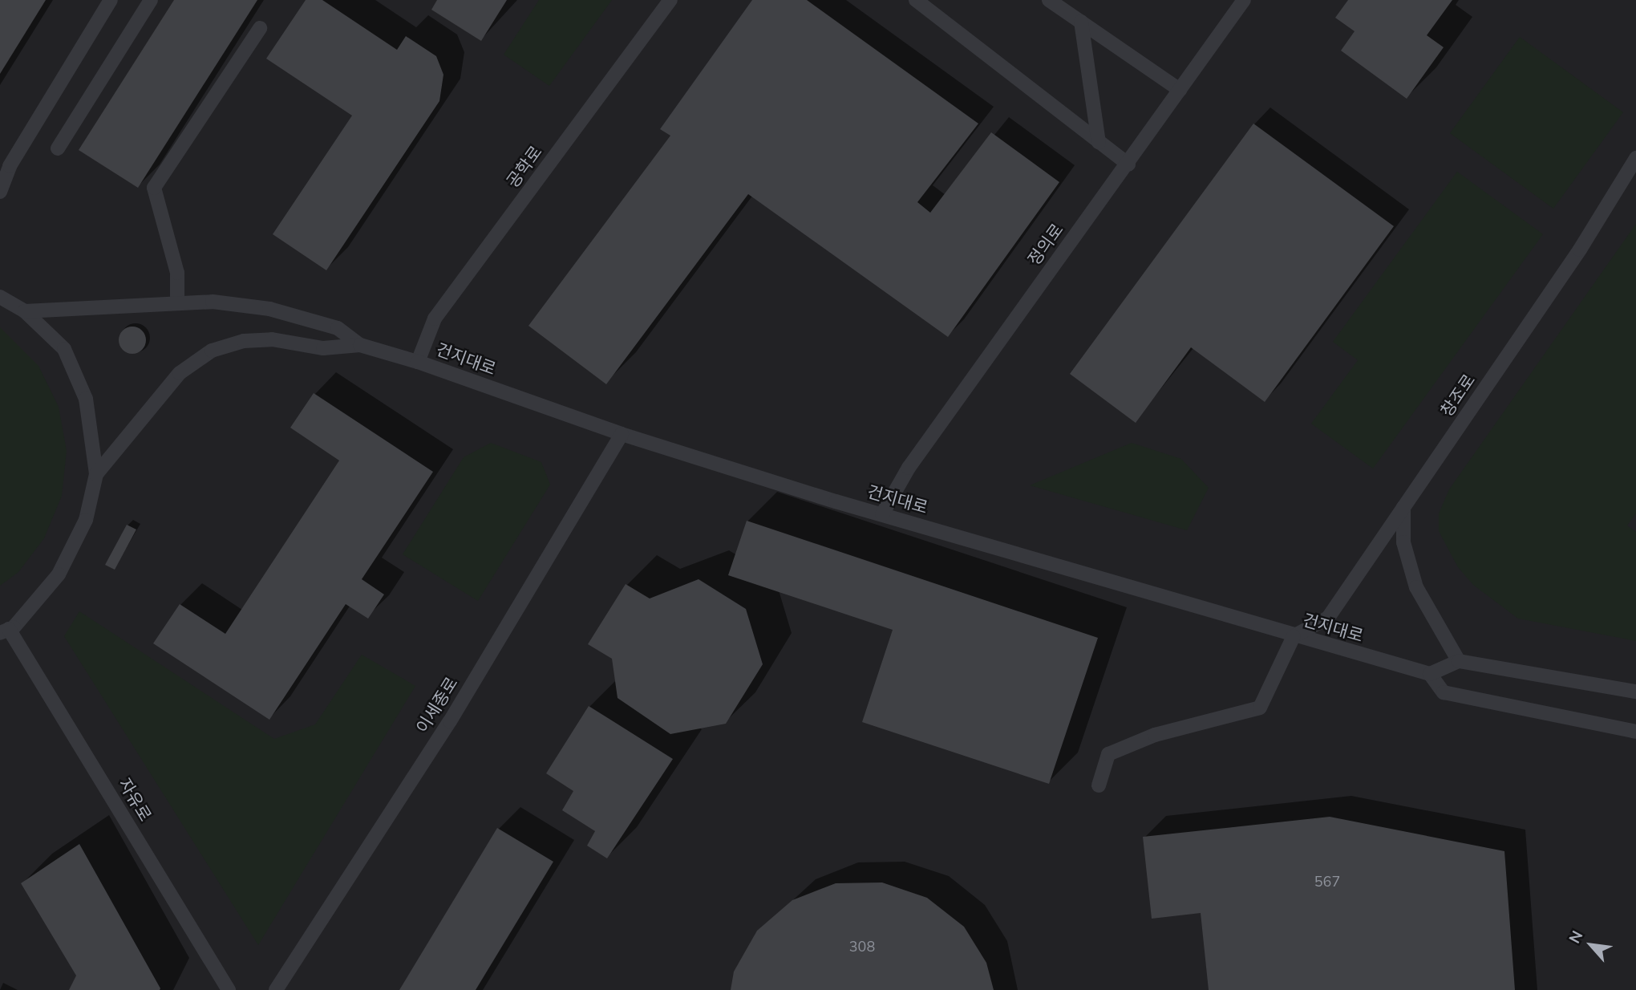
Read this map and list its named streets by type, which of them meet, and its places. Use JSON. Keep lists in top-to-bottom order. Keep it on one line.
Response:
{"streets":{"lane":["공학로","정의로","건지대로","창조로","이세종로","자유로"]},"crossings":[["공학로","건지대로"],["정의로","건지대로"],["건지대로","창조로"],["건지대로","이세종로"]],"house_numbers":["567","308"],"north":"top left"}
